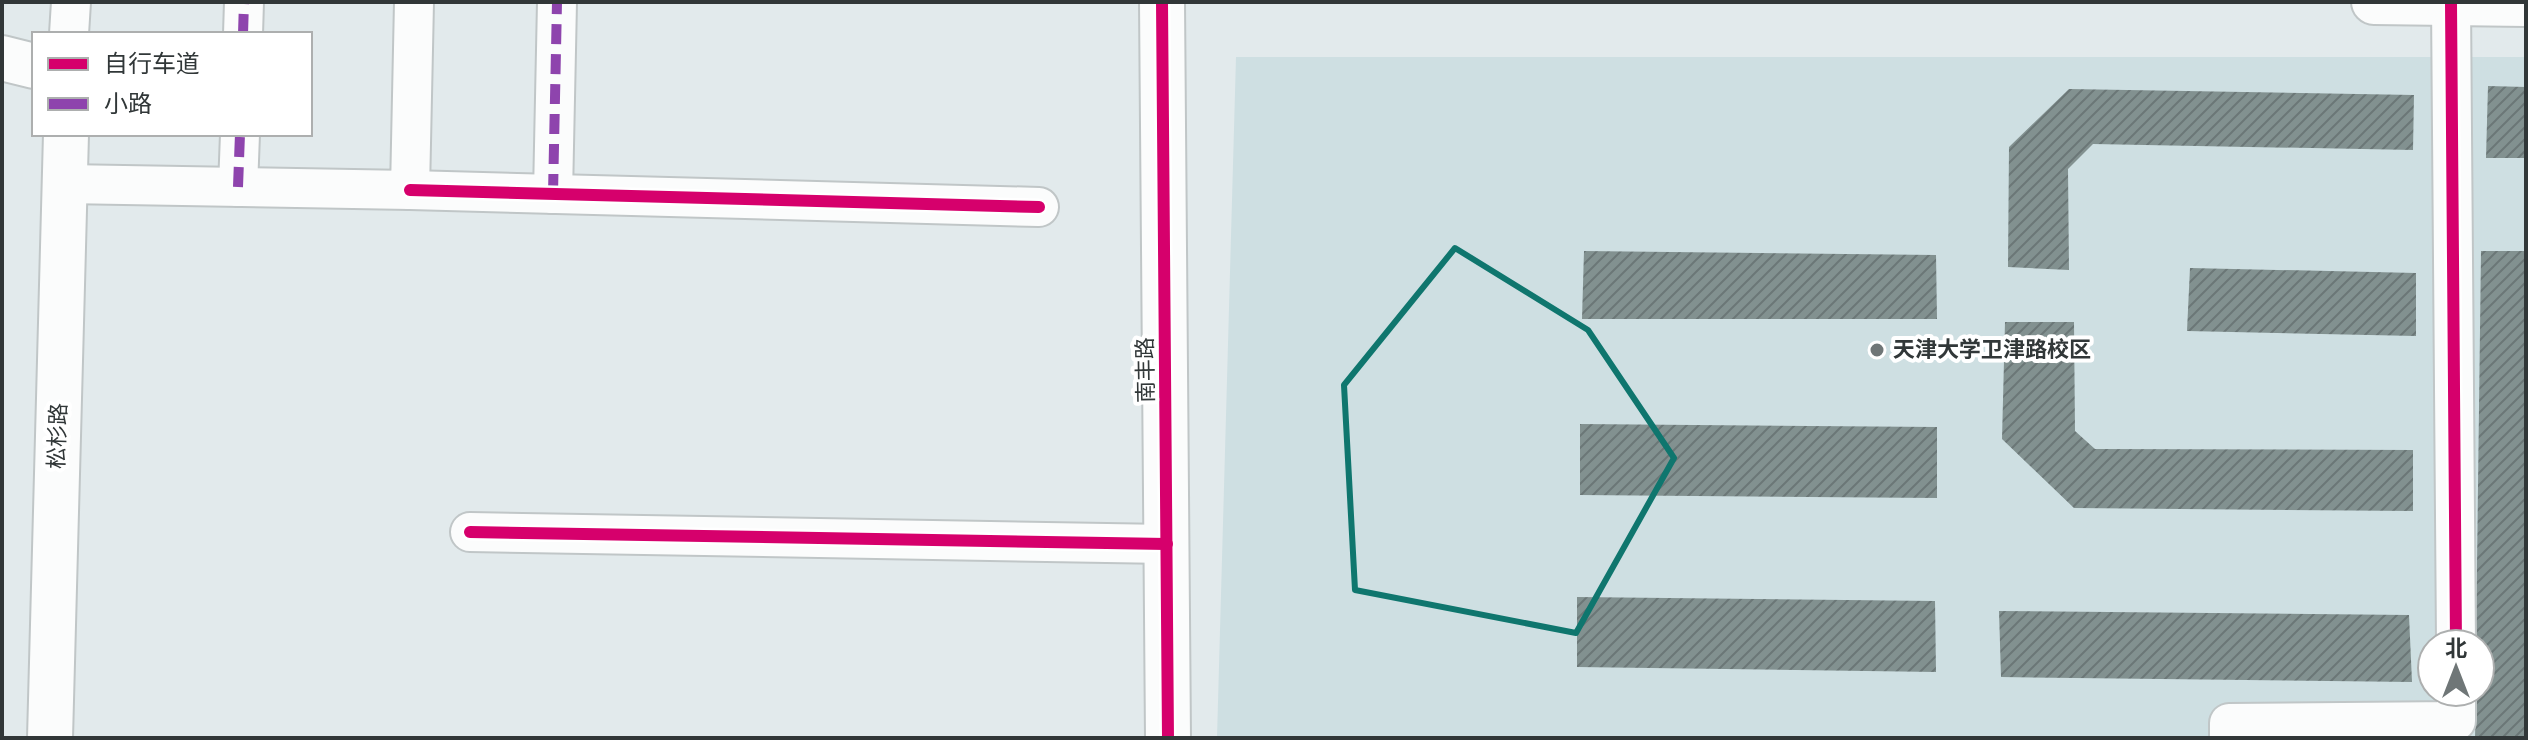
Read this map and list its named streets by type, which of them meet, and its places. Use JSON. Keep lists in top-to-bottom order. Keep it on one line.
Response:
{"streets":{"street":["南丰路","松杉路"]},"places":["天津大学卫津路校区"],"legend":["自行车道","小路"],"north":"top"}
